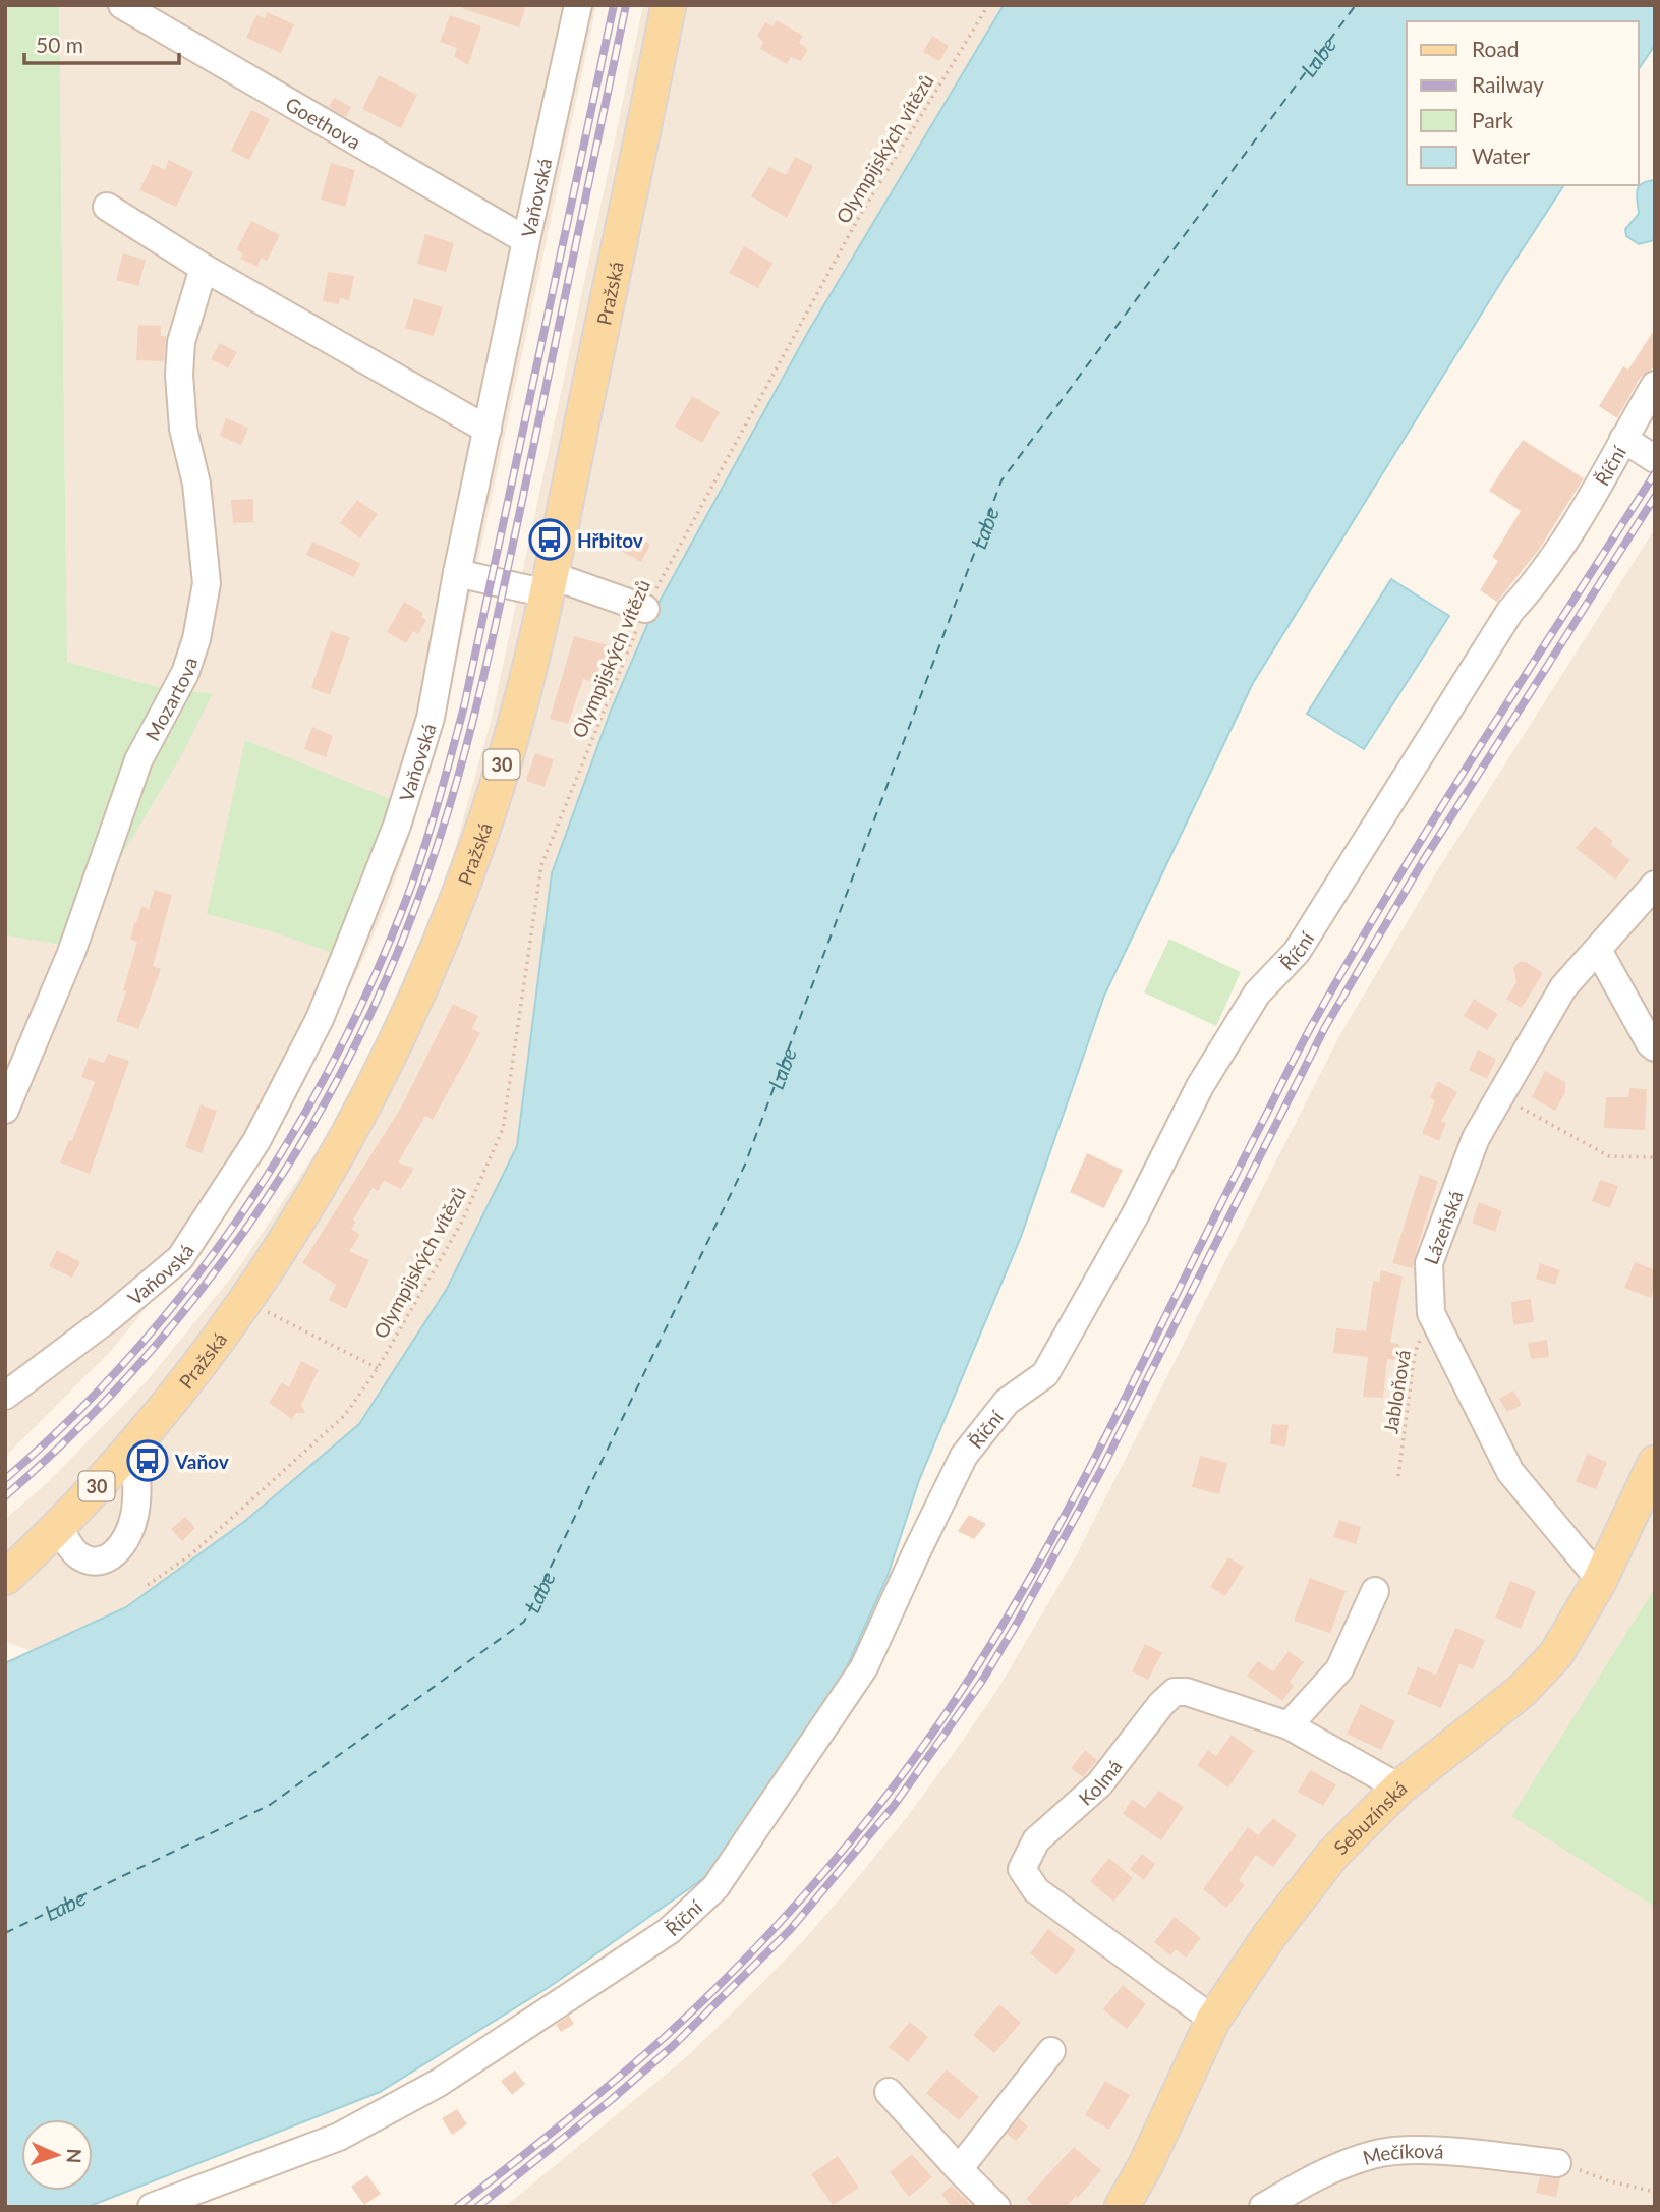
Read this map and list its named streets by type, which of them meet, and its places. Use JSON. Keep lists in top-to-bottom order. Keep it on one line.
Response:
{"streets":{"main road":["Pražská","30","Sebuzínská"],"street":["Goethova","Vaňovská","Říční","Mozartova","Lázeňská","Kolmá","Mečíková"],"path":["Olympijských vítězů","Jabloňová"]},"crossings":[["Goethova","Vaňovská"],["Olympijských vítězů","Pražská"],["Lázeňská","Jabloňová"],["Lázeňská","Sebuzínská"],["Kolmá","Sebuzínská"]],"water":["Labe"],"places":{"bus stop":["Hřbitov","Vaňov"]},"legend":["Road","Railway","Park","Water"],"scale_bar":"50 m","north":"right"}
